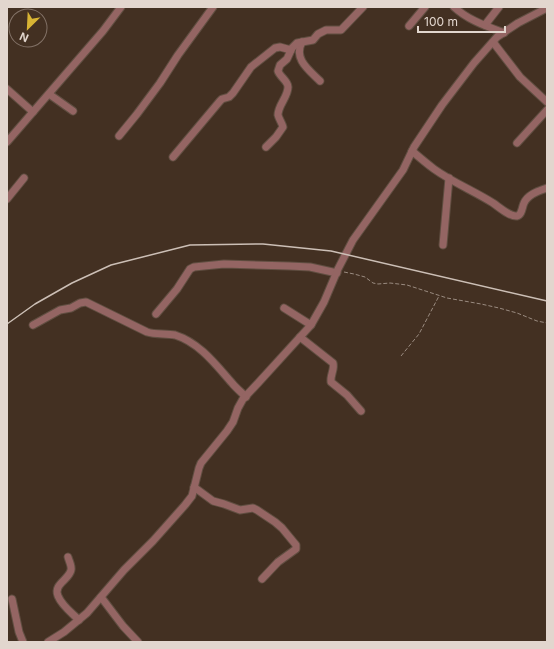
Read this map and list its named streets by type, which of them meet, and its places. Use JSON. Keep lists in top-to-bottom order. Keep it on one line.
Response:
{"scale_bar":"100 m","north":"bottom left"}
